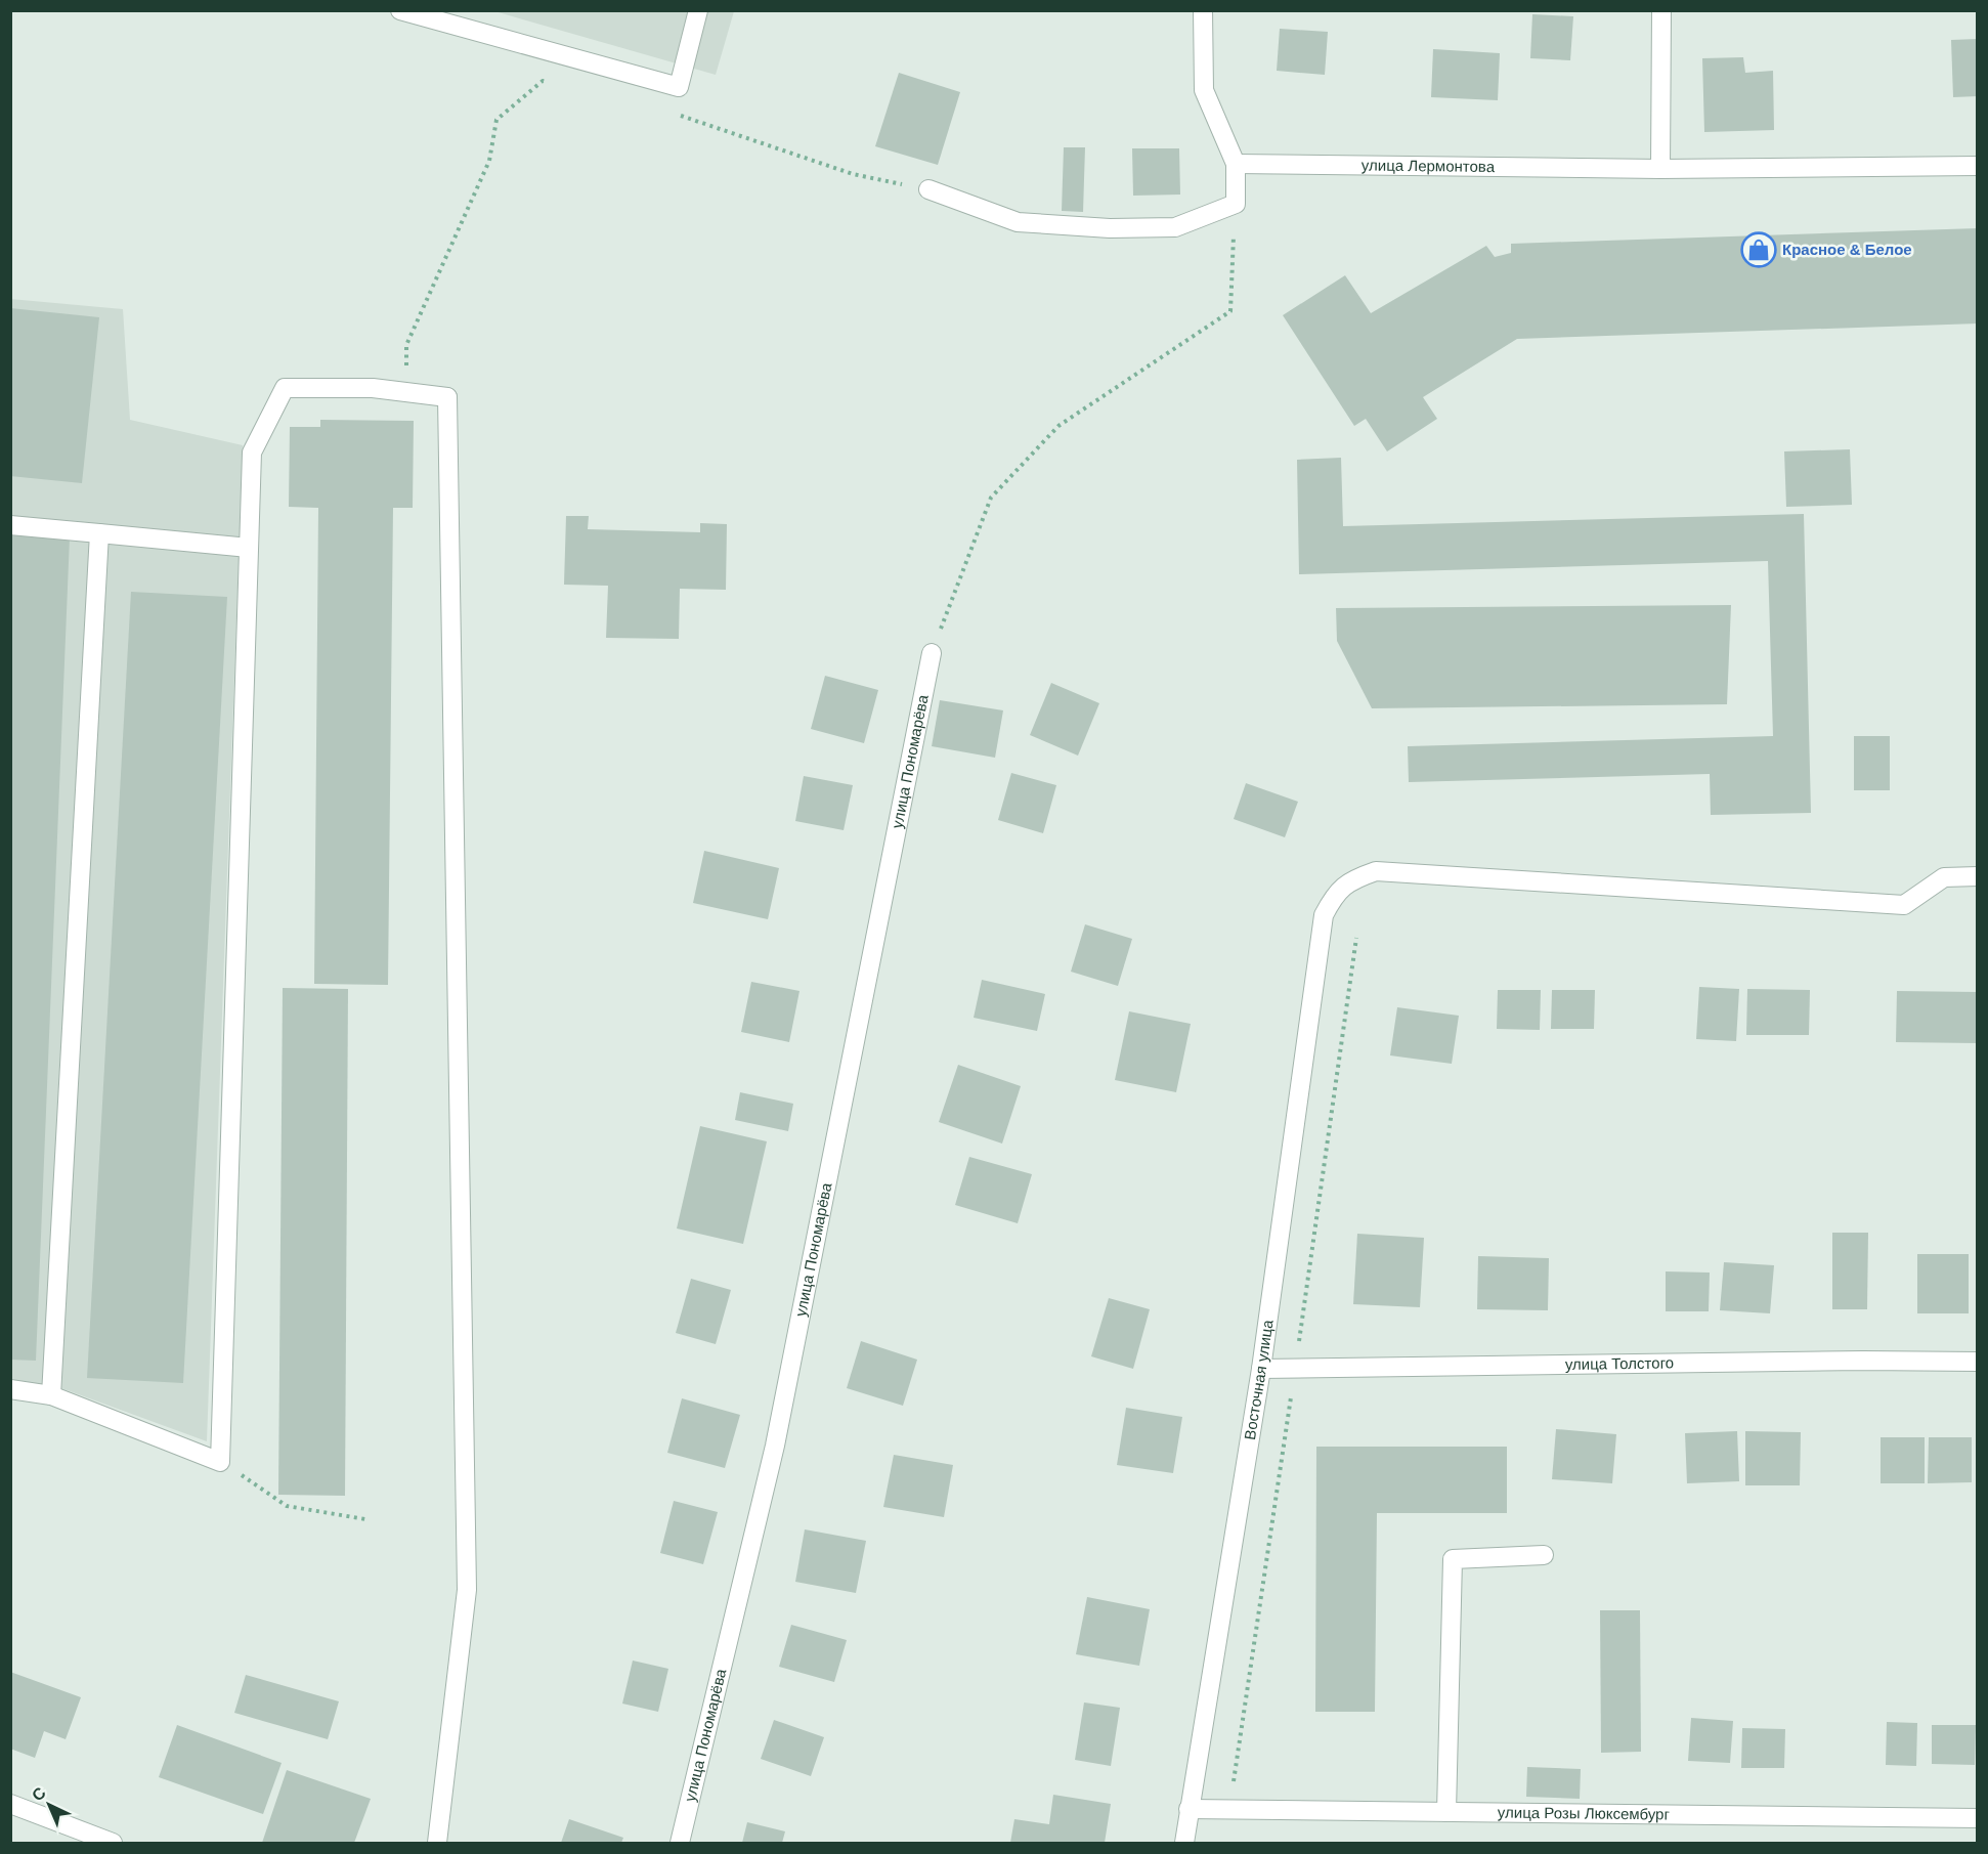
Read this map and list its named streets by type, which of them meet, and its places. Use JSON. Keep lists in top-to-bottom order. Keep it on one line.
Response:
{"streets":{"street":["улица Лермонтова","улица Пономарёва","улица Толстого","Восточная улица","улица Розы Люксембург"]},"crossings":[["улица Толстого","Восточная улица"],["Восточная улица","улица Розы Люксембург"]],"places":{"shop":["Красное & Белое"]},"north":"top left"}
